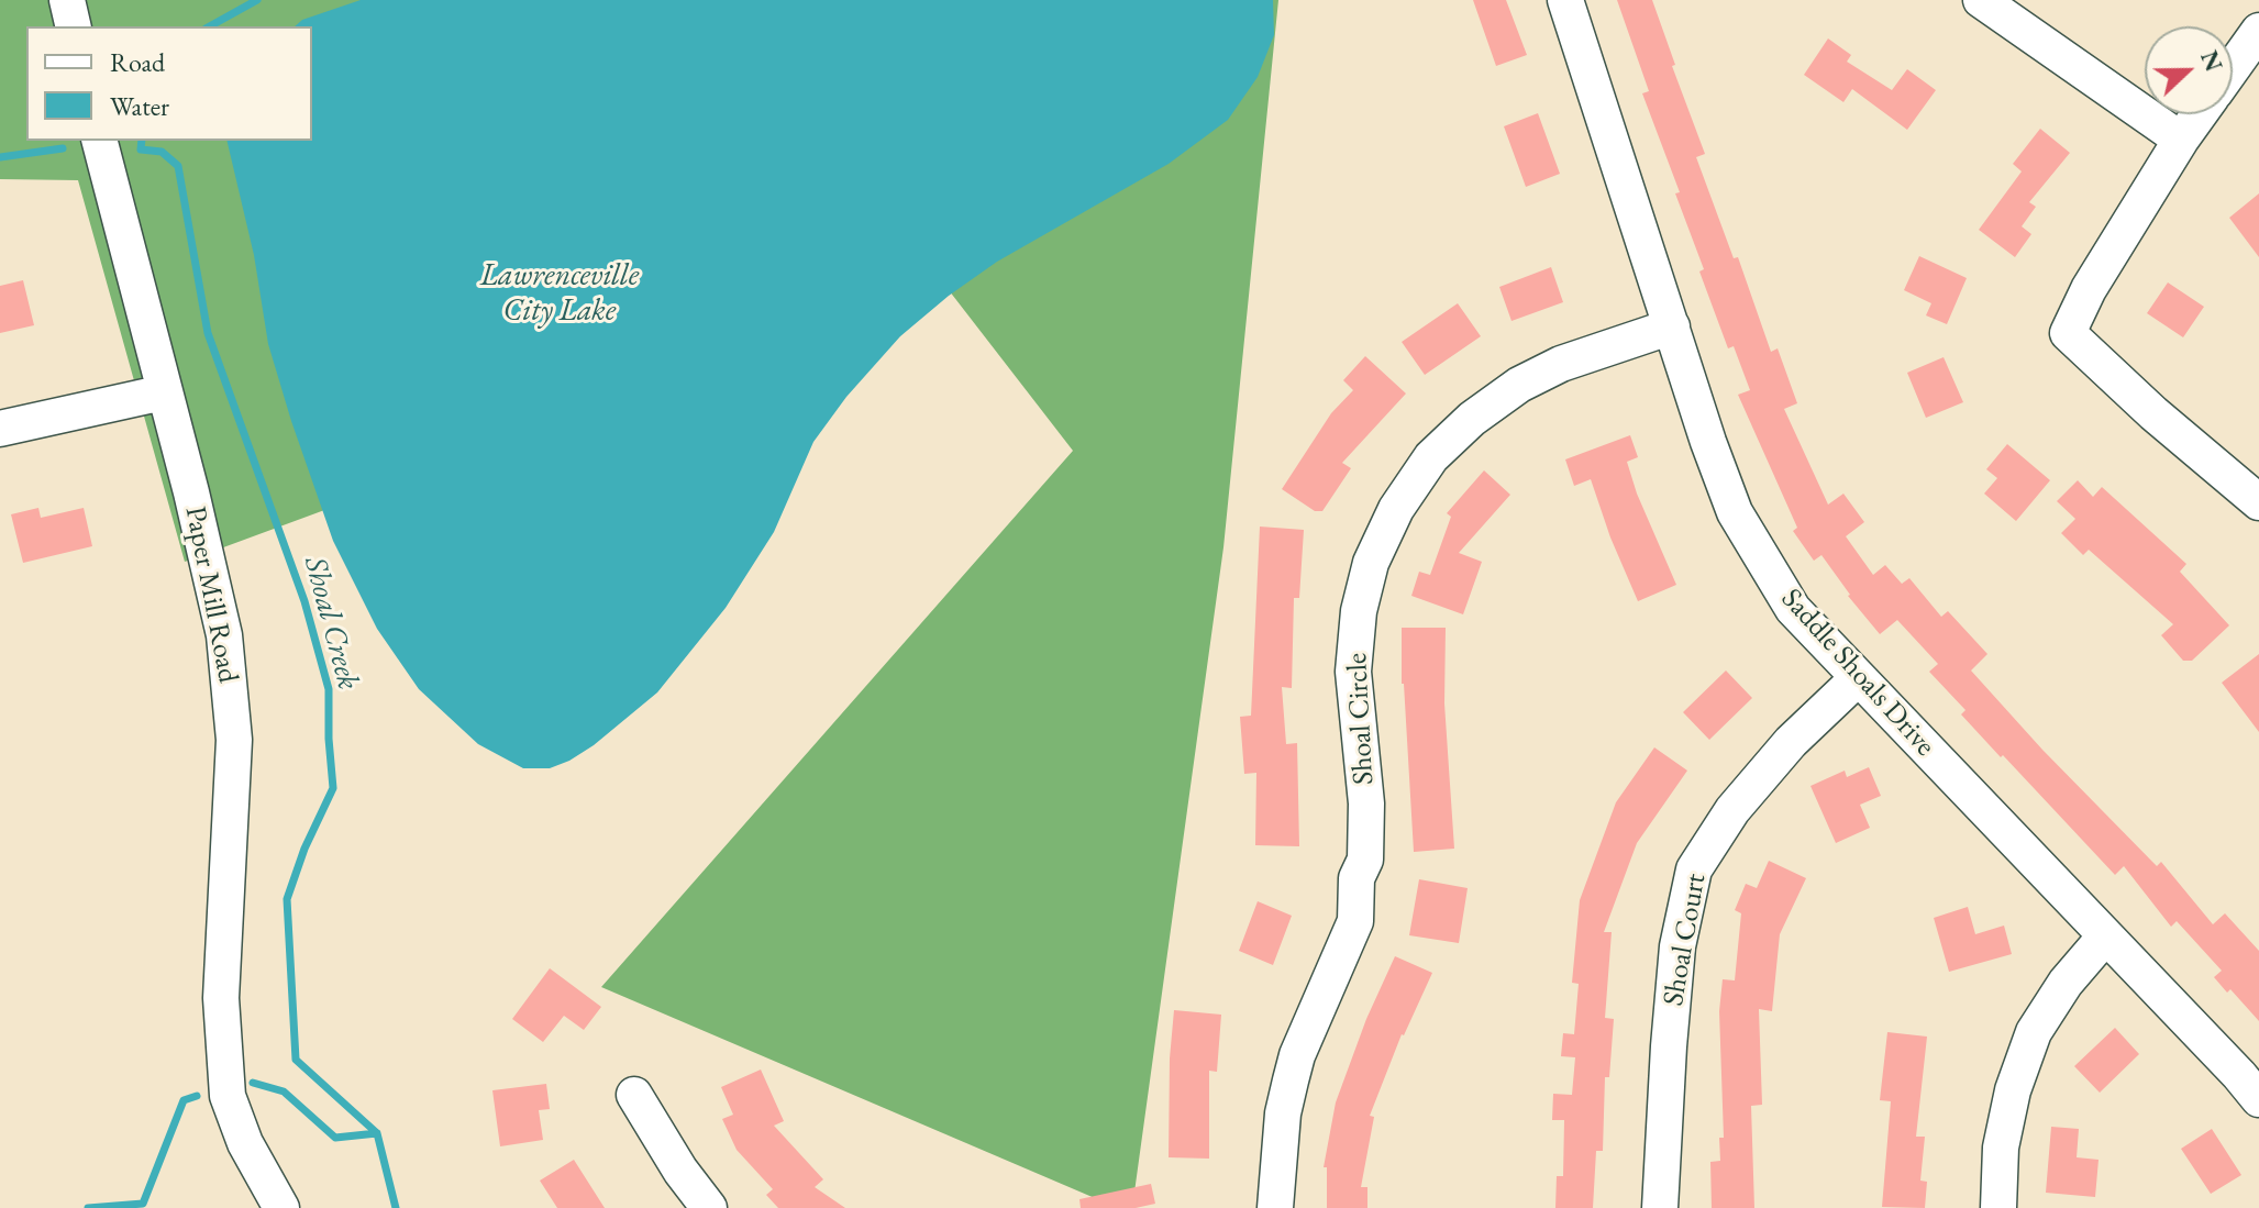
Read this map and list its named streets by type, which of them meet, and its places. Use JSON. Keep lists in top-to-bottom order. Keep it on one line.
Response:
{"streets":{"street":["Paper Mill Road","Saddle Shoals Drive","Shoal Circle","Shoal Court"]},"crossings":[["Saddle Shoals Drive","Shoal Circle"],["Saddle Shoals Drive","Shoal Court"]],"water":["Lawrenceville City Lake","Shoal Creek"],"legend":["Road","Water"],"north":"right"}
